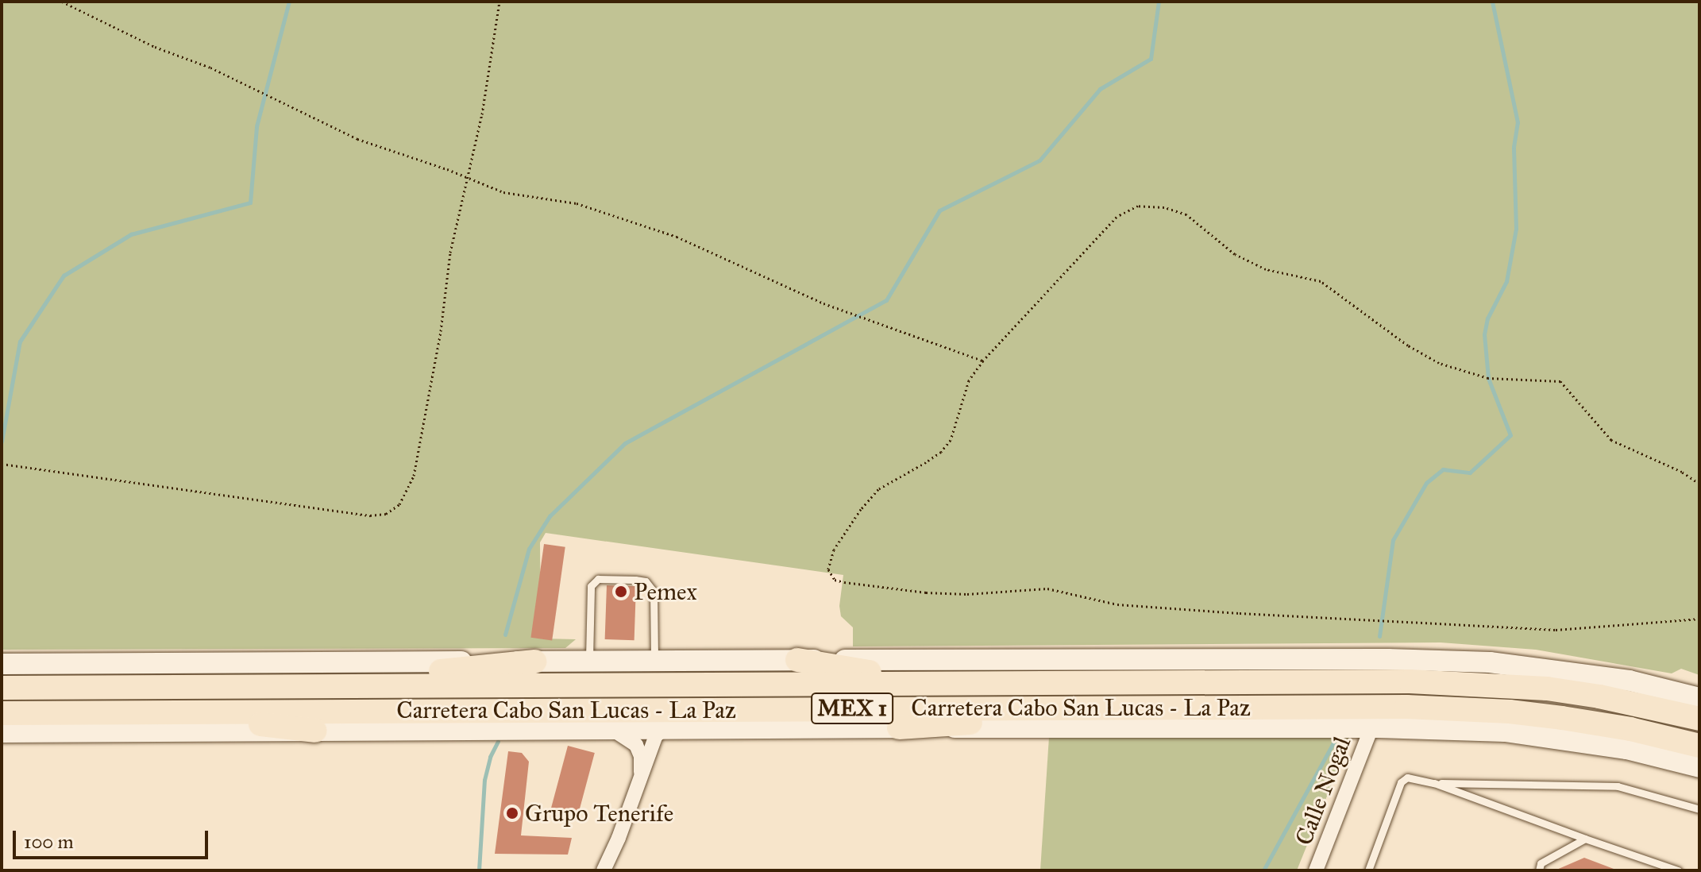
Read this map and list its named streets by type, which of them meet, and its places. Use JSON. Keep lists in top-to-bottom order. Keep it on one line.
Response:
{"streets":{"highway":["Carretera Cabo San Lucas - La Paz","MEX 1"],"street":["Calle Nogal"]},"places":["Pemex","Grupo Tenerife"],"scale_bar":"100 m"}
